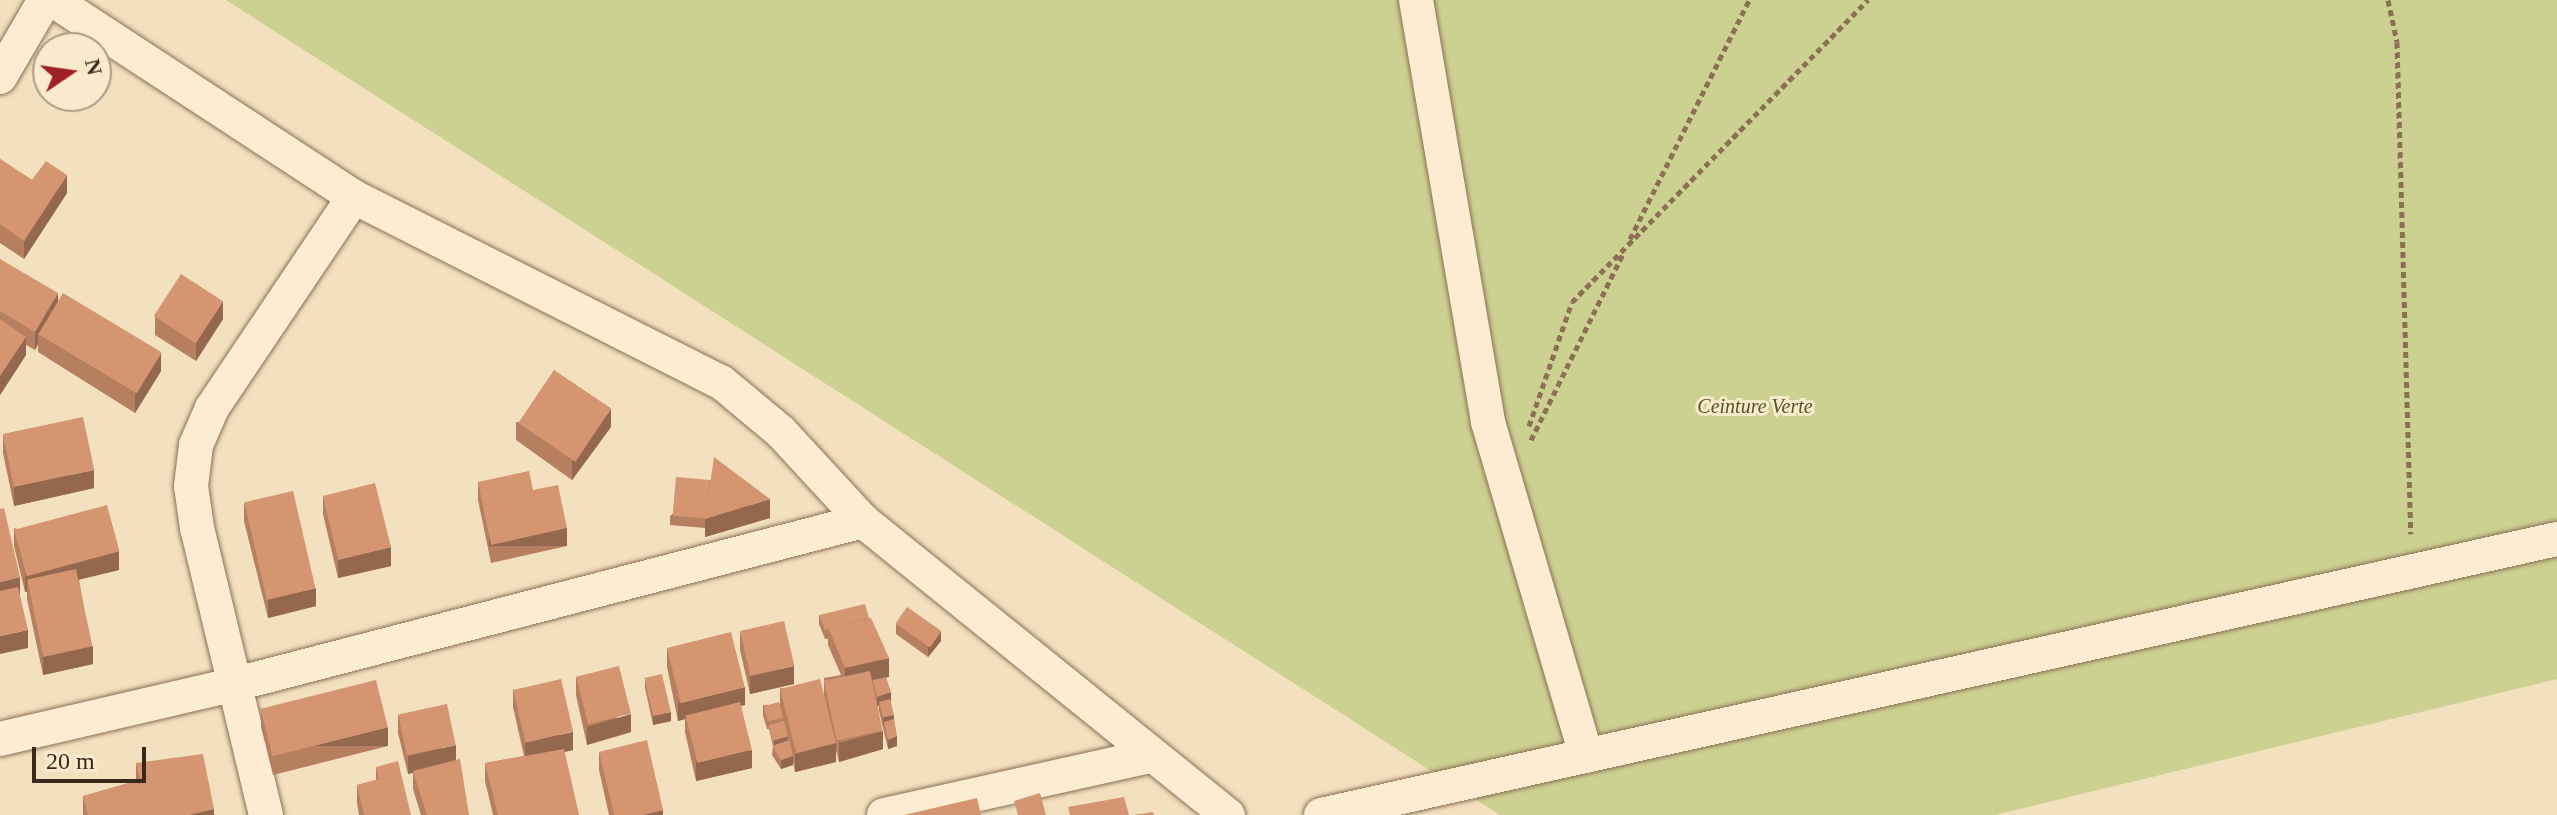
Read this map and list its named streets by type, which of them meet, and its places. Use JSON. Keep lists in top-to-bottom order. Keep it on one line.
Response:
{"parks":["Ceinture Verte"],"scale_bar":"20 m","north":"right"}
